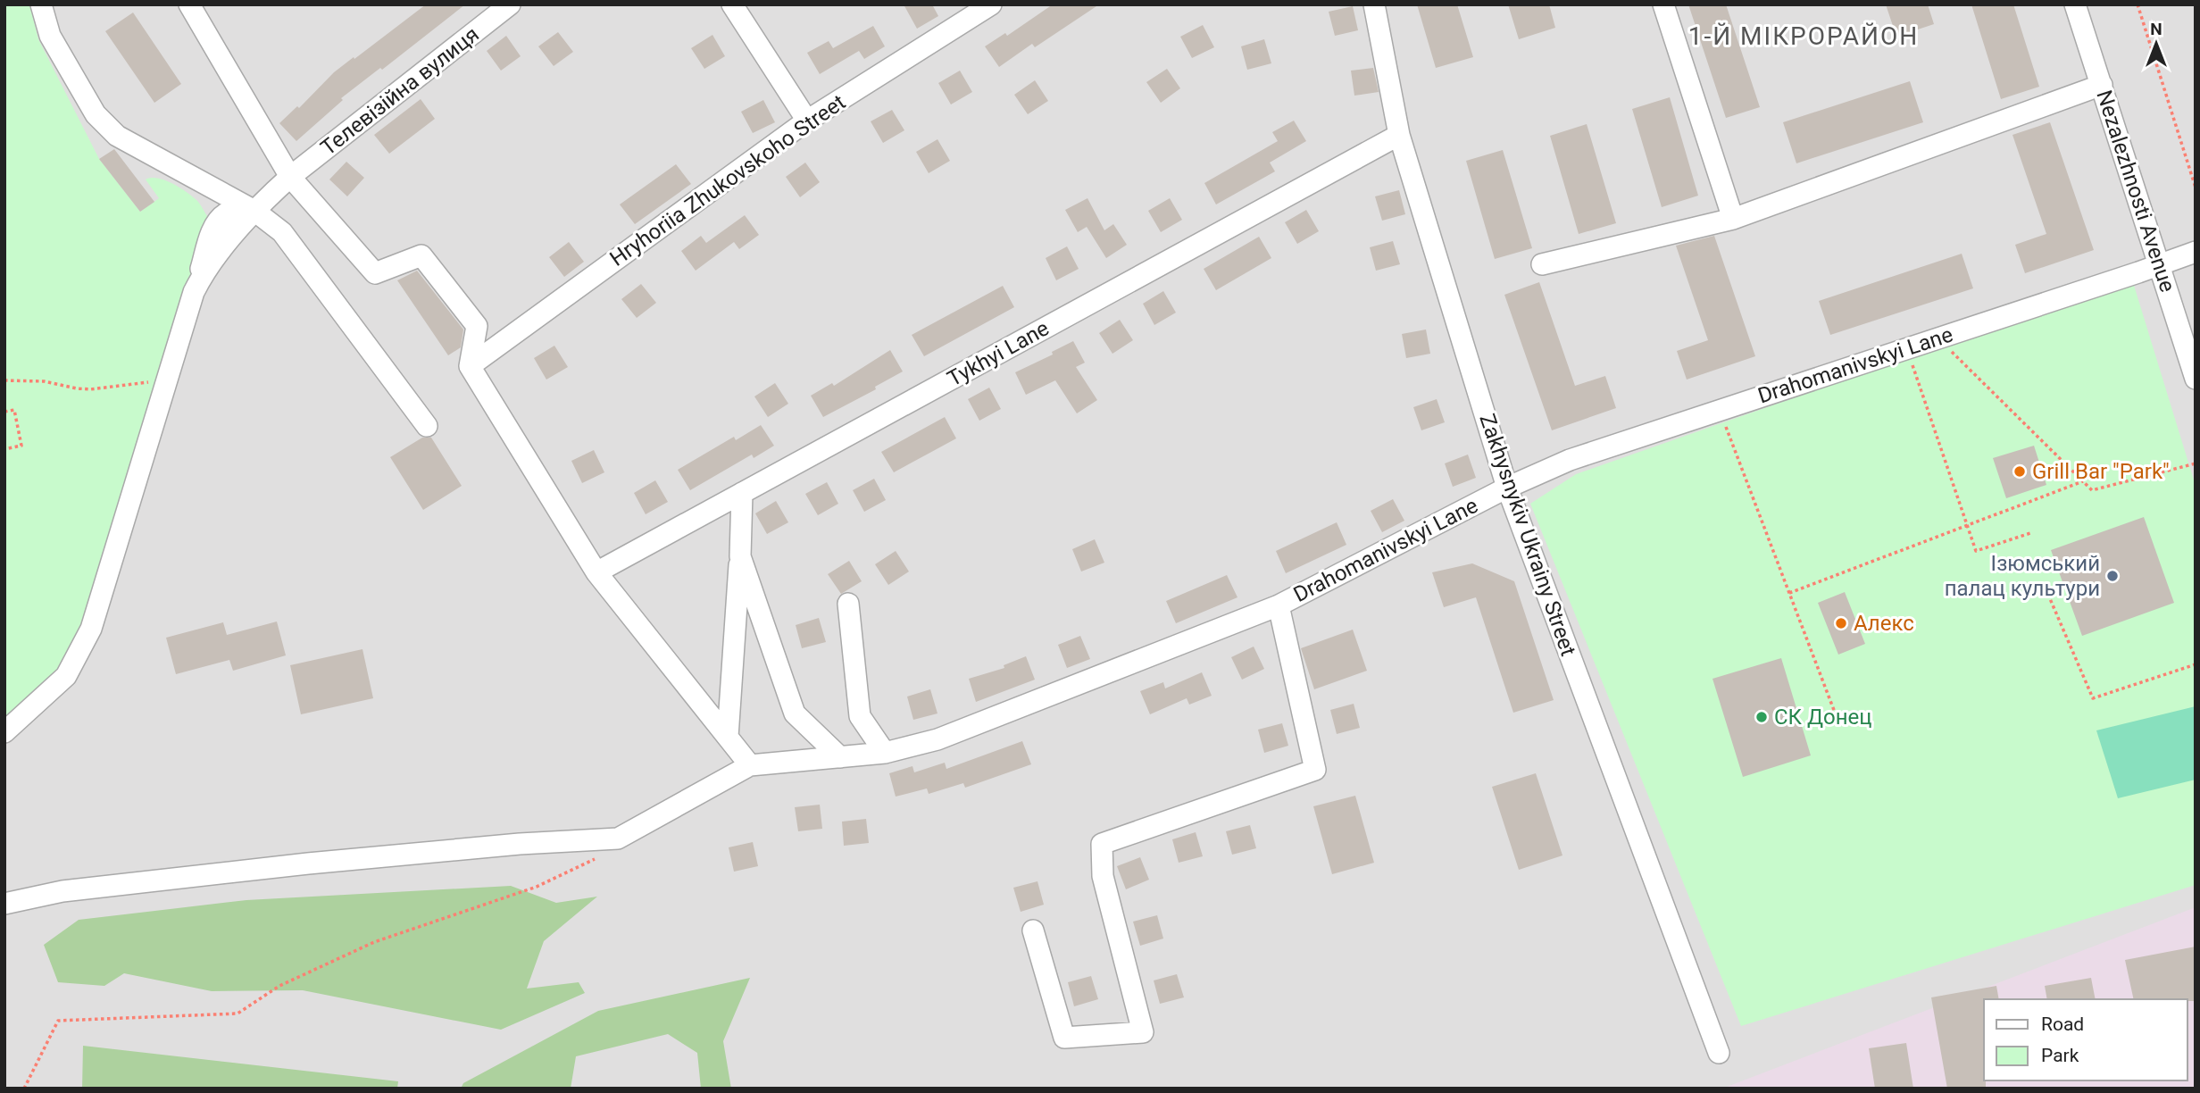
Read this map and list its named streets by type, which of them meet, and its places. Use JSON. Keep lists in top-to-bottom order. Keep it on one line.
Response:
{"streets":{"street":["Телевізійна вулиця","Hryhoriia Zhukovskoho Street","Nezalezhnosti Avenue","Tykhyi Lane","Drahomanivskyi Lane","Zakhysnykiv Ukrainy Street"]},"crossings":[["Nezalezhnosti Avenue","Drahomanivskyi Lane"],["Tykhyi Lane","Zakhysnykiv Ukrainy Street"],["Drahomanivskyi Lane","Zakhysnykiv Ukrainy Street"]],"districts":["1-Й МІКРОРАЙОН"],"places":["Grill Bar \"Park\"","Ізюмський палац культури","Алекс","СК Донец"],"legend":["Road","Park"],"north":"top"}
